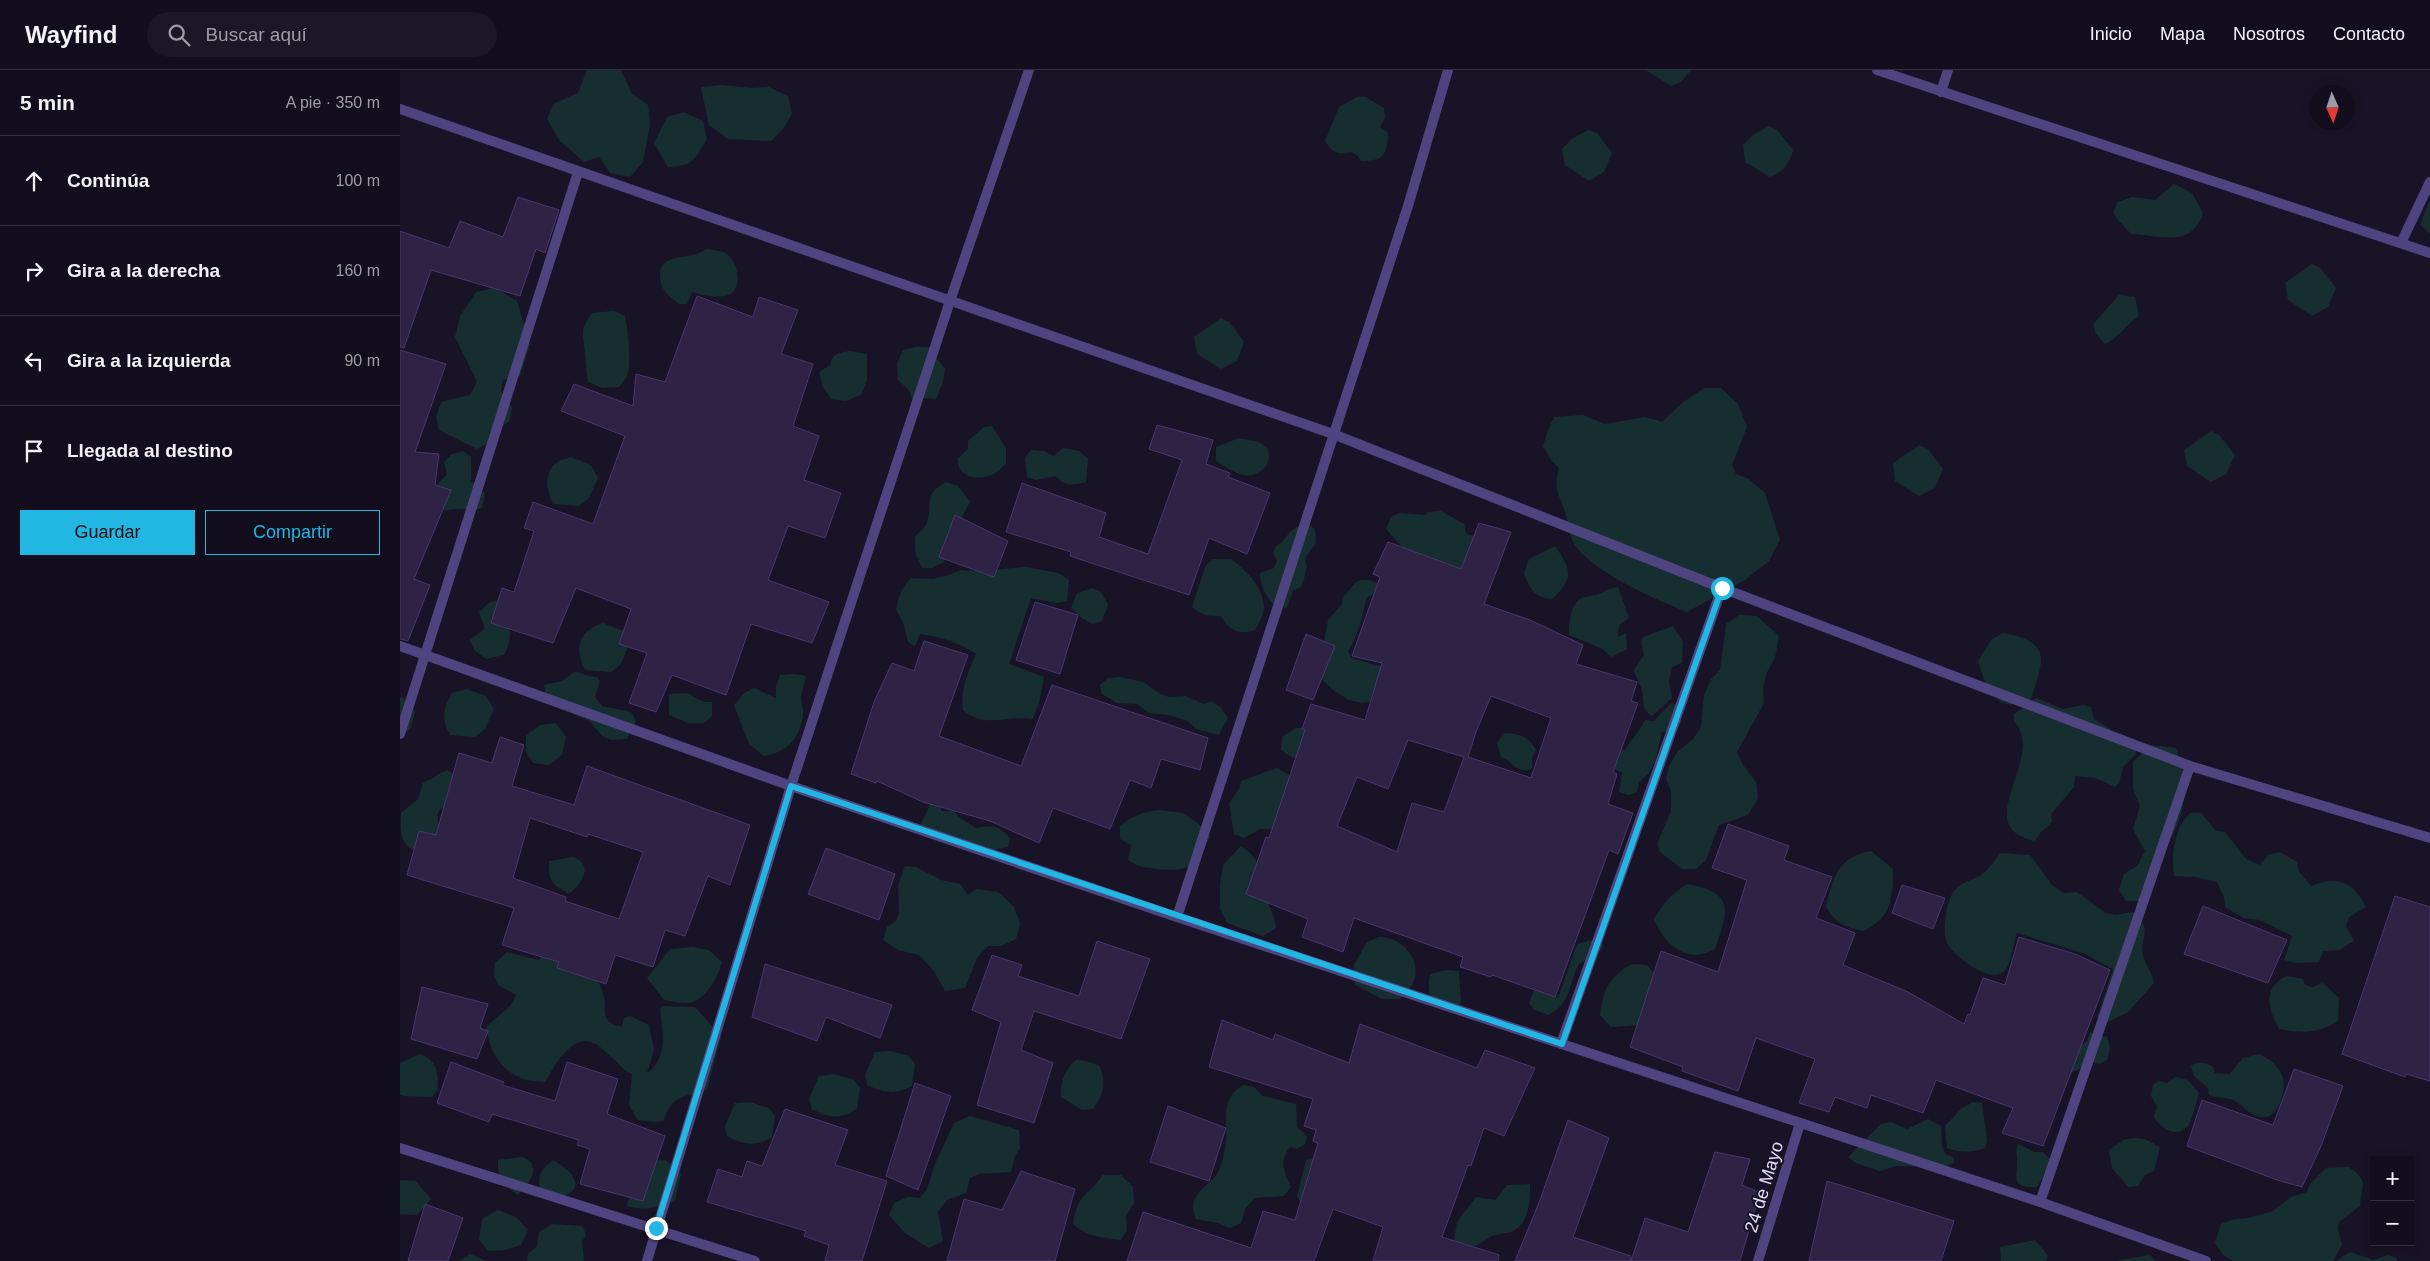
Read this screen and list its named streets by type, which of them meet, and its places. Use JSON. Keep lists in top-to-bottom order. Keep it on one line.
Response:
{"streets":{"street":["24 de Mayo"]},"north":"bottom","page":{"header":"Wayfind","search":"Buscar aquí","nav":["Inicio","Mapa","Nosotros","Contacto"],"heading":["5 min","A pie · 350 m"],"list":[["Continúa","100 m"],["Gira a la derecha","160 m"],["Gira a la izquierda","90 m"],"Llegada al destino"],"buttons":["Guardar","Compartir"],"map_buttons":["+","−"]}}
